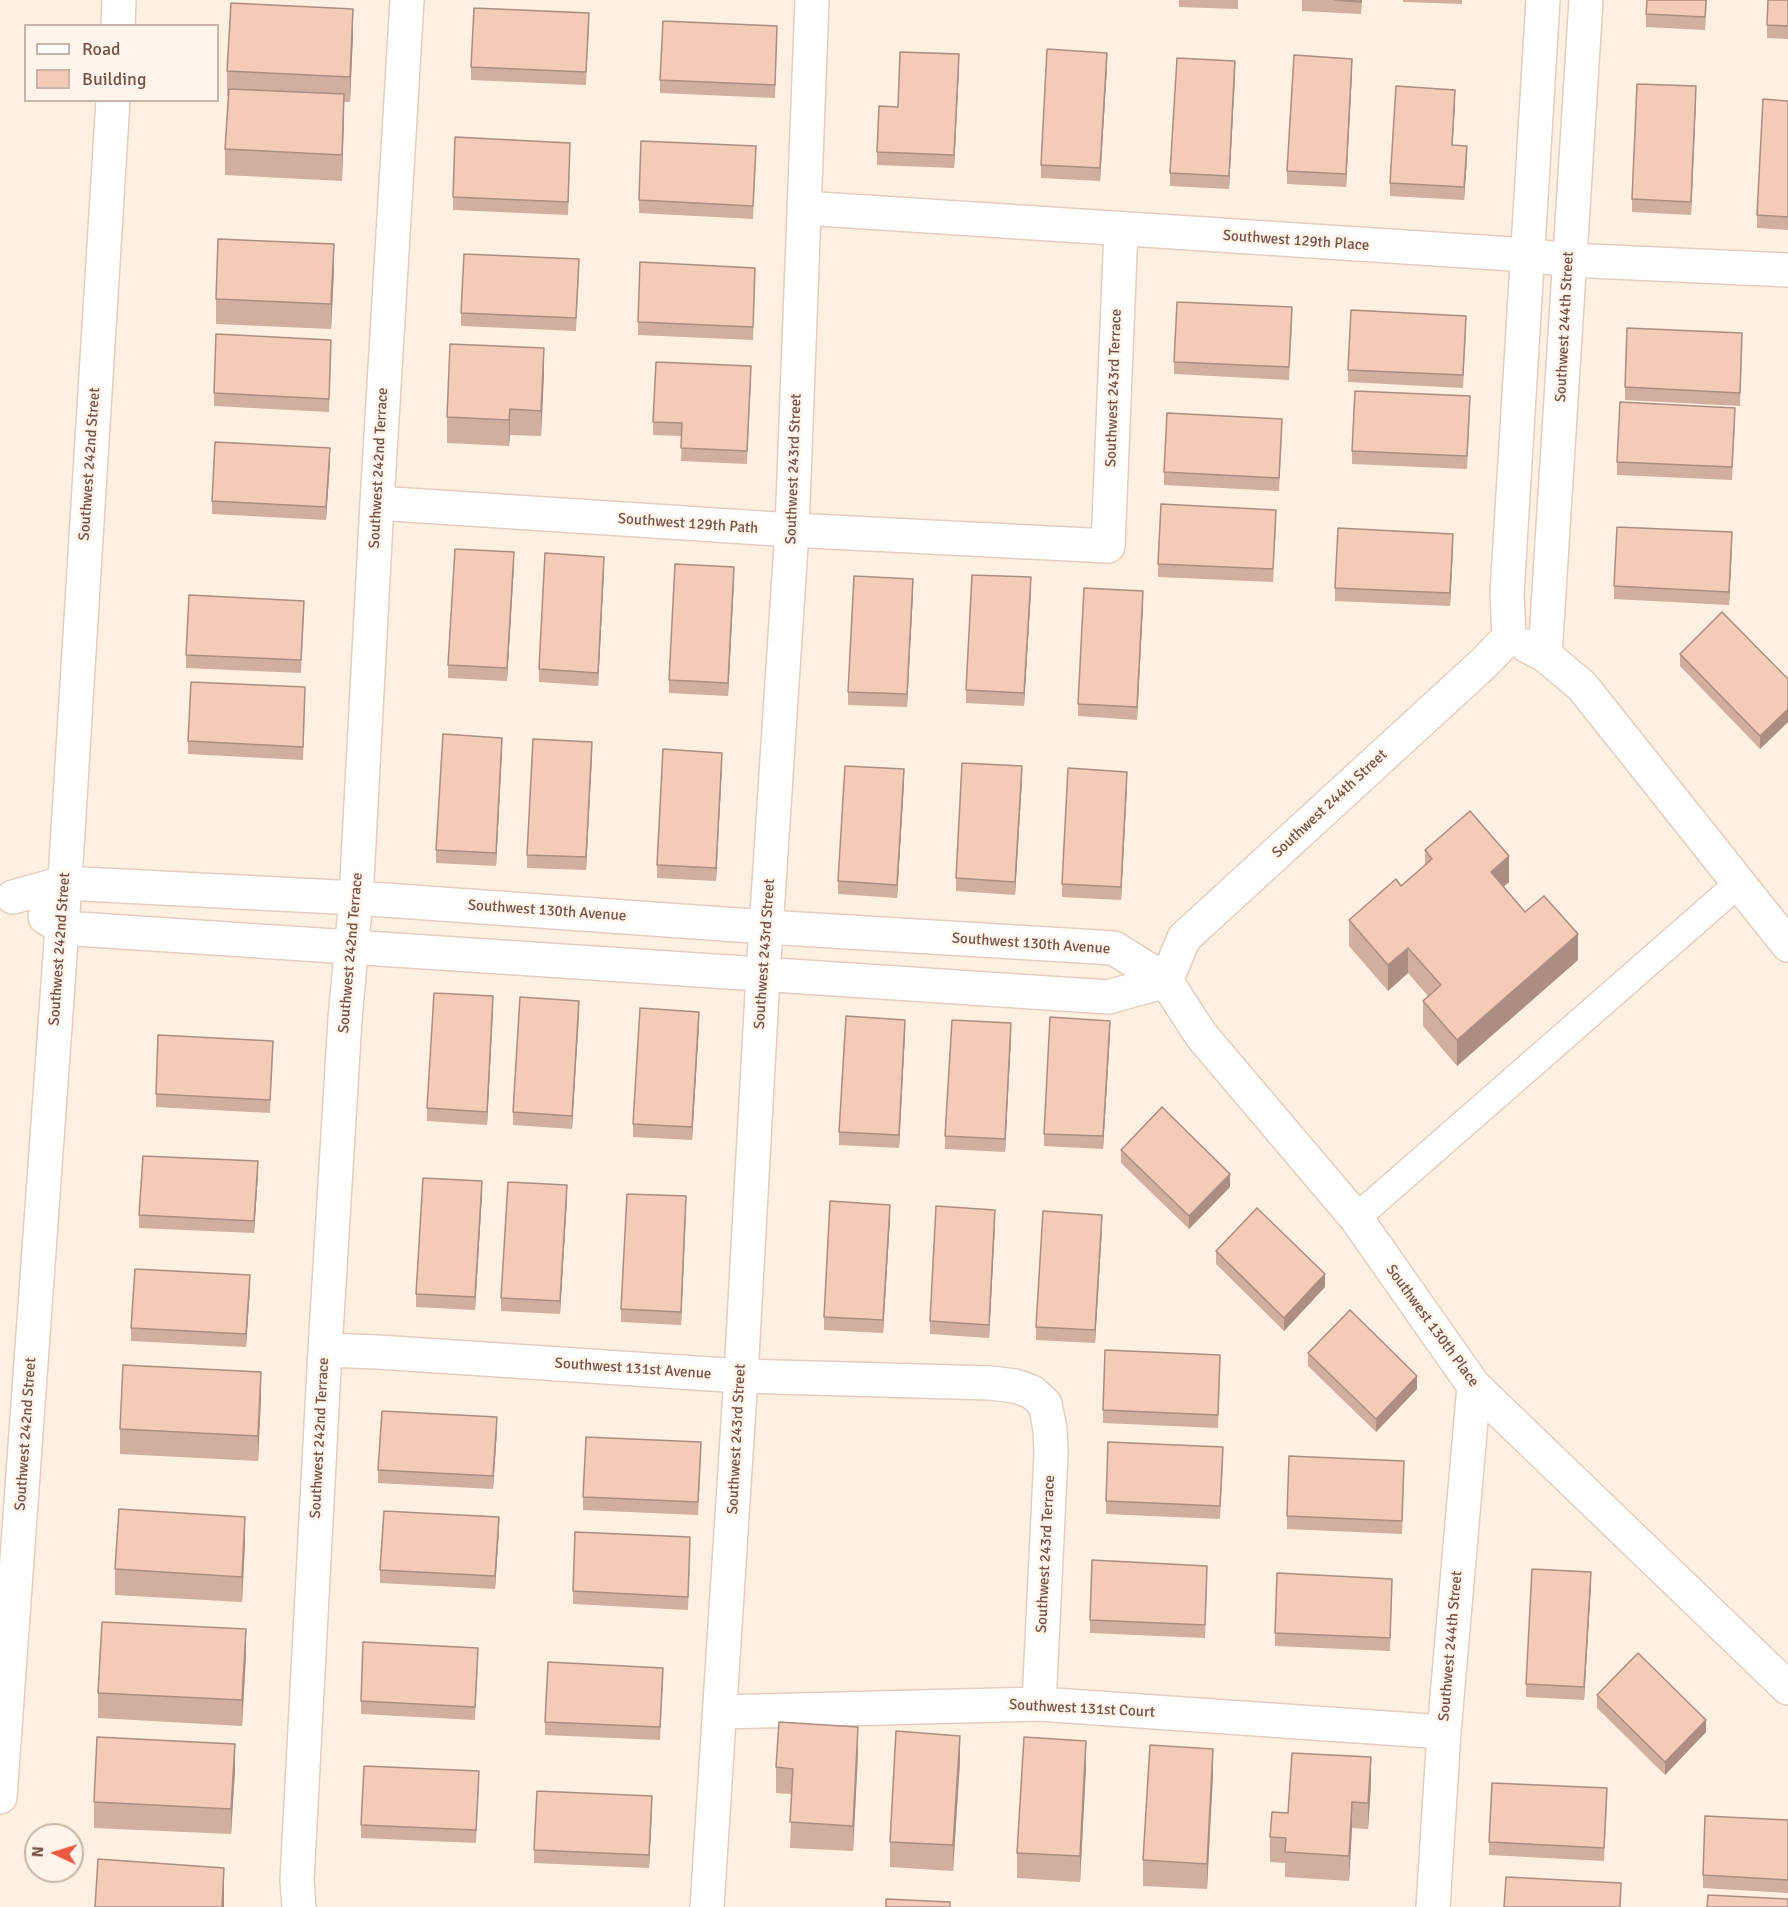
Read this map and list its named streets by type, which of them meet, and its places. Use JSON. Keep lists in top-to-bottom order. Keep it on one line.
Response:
{"streets":{"street":["Southwest 129th Place","Southwest 244th Street","Southwest 243rd Terrace","Southwest 242nd Street","Southwest 242nd Terrace","Southwest 243rd Street","Southwest 129th Path","Southwest 130th Avenue","Southwest 130th Place","Southwest 131st Avenue","Southwest 131st Court"]},"crossings":[["Southwest 129th Place","Southwest 244th Street"],["Southwest 129th Place","Southwest 243rd Terrace"],["Southwest 129th Place","Southwest 243rd Street"],["Southwest 244th Street","Southwest 130th Avenue"],["Southwest 244th Street","Southwest 130th Place"],["Southwest 244th Street","Southwest 131st Court"],["Southwest 243rd Terrace","Southwest 129th Path"],["Southwest 243rd Terrace","Southwest 131st Avenue"],["Southwest 243rd Terrace","Southwest 131st Court"],["Southwest 242nd Street","Southwest 130th Avenue"],["Southwest 242nd Terrace","Southwest 129th Path"],["Southwest 242nd Terrace","Southwest 130th Avenue"],["Southwest 242nd Terrace","Southwest 131st Avenue"],["Southwest 243rd Street","Southwest 129th Path"],["Southwest 243rd Street","Southwest 130th Avenue"],["Southwest 243rd Street","Southwest 131st Avenue"],["Southwest 243rd Street","Southwest 131st Court"],["Southwest 130th Avenue","Southwest 130th Place"]],"legend":["Road","Building"],"north":"left"}
